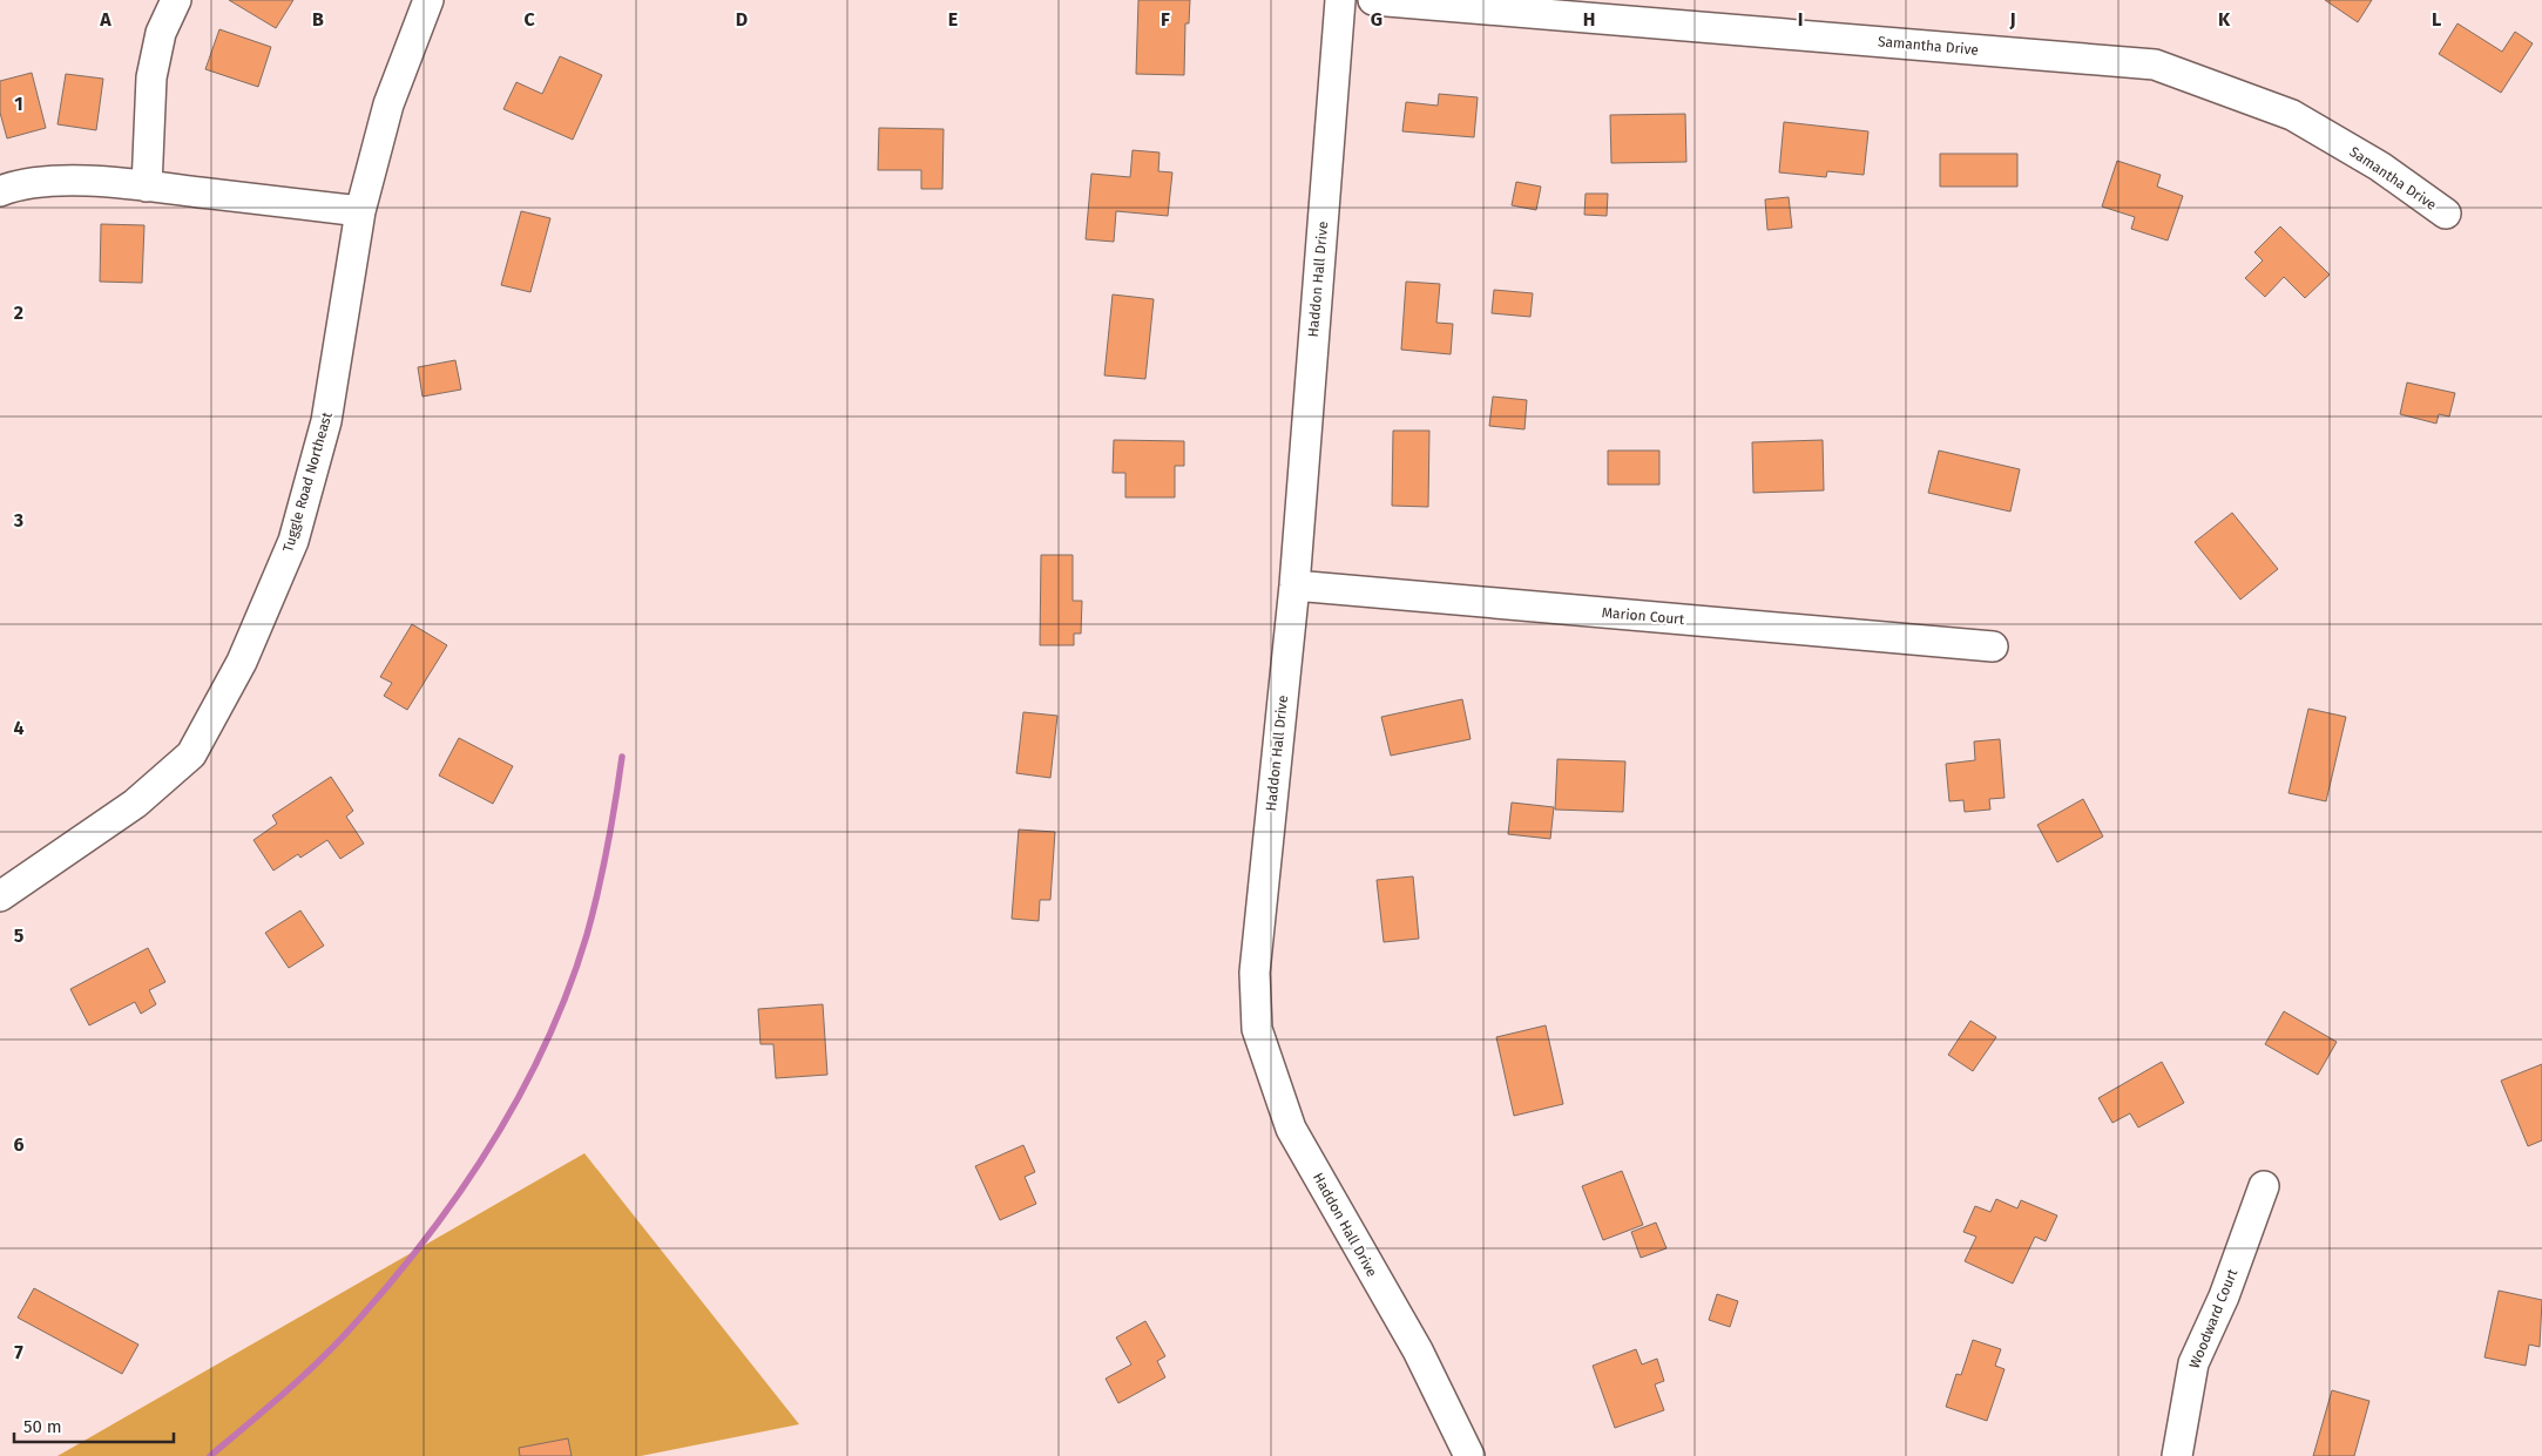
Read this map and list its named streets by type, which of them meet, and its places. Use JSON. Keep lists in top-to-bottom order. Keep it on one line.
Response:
{"streets":{"street":["Samantha Drive","Haddon Hall Drive","Tuggle Road Northeast","Marion Court","Woodward Court"]},"crossings":[["Haddon Hall Drive","Marion Court"]],"scale_bar":"50 m","grid":{"columns":["A","B","C","D","E","F","G","H","I","J","K","L"],"rows":["1","2","3","4","5","6","7"]}}
